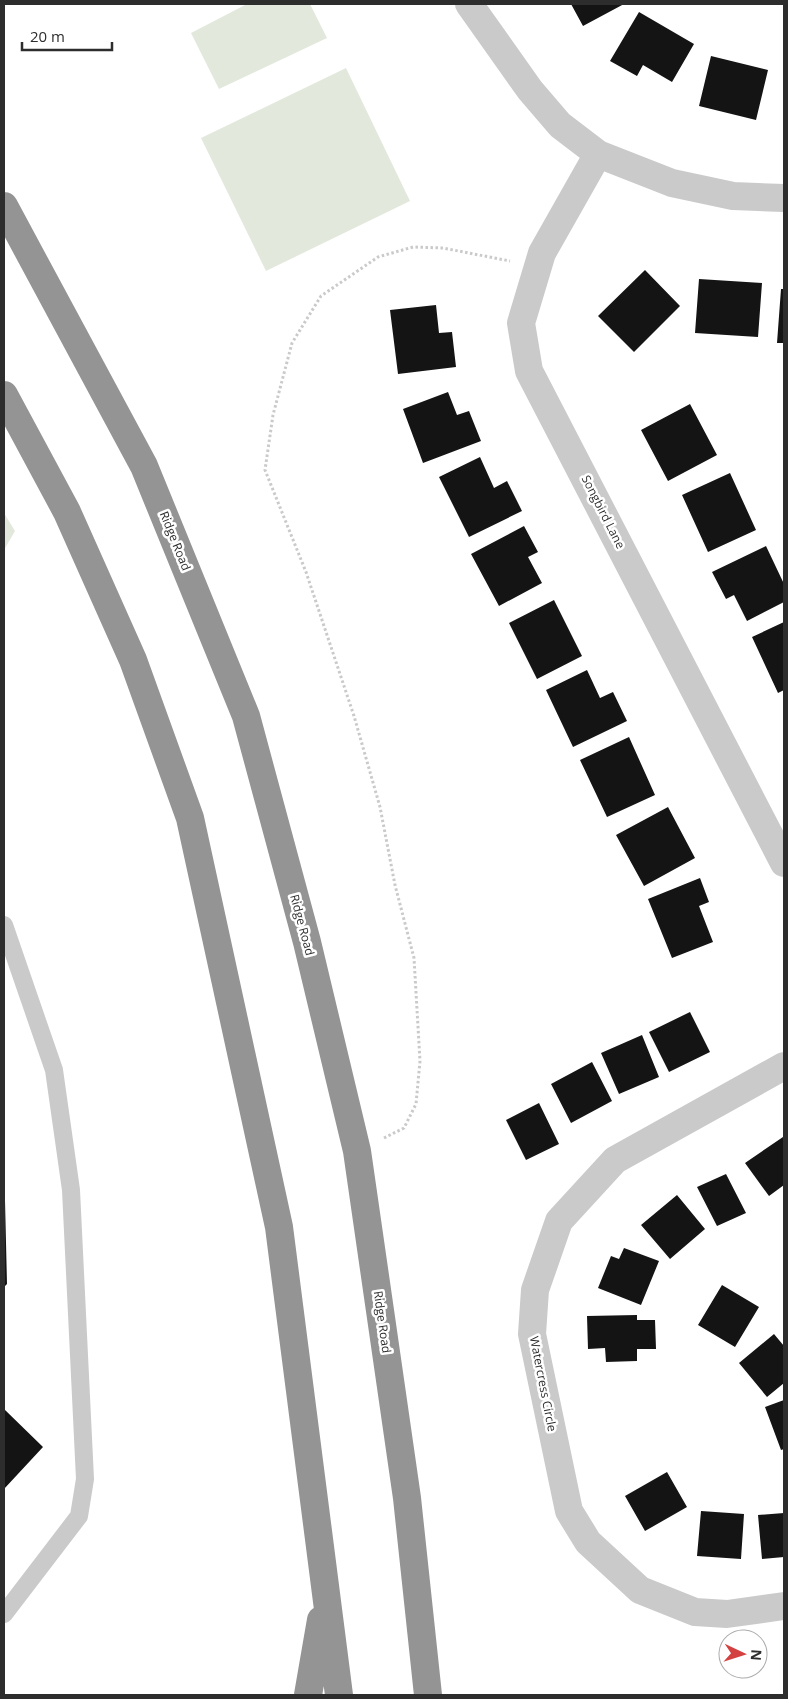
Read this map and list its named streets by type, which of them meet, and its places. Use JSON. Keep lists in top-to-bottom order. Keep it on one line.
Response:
{"streets":{"highway":["Ridge Road"],"street":["Songbird Lane","Watercress Circle"]},"scale_bar":"20 m","north":"right"}
